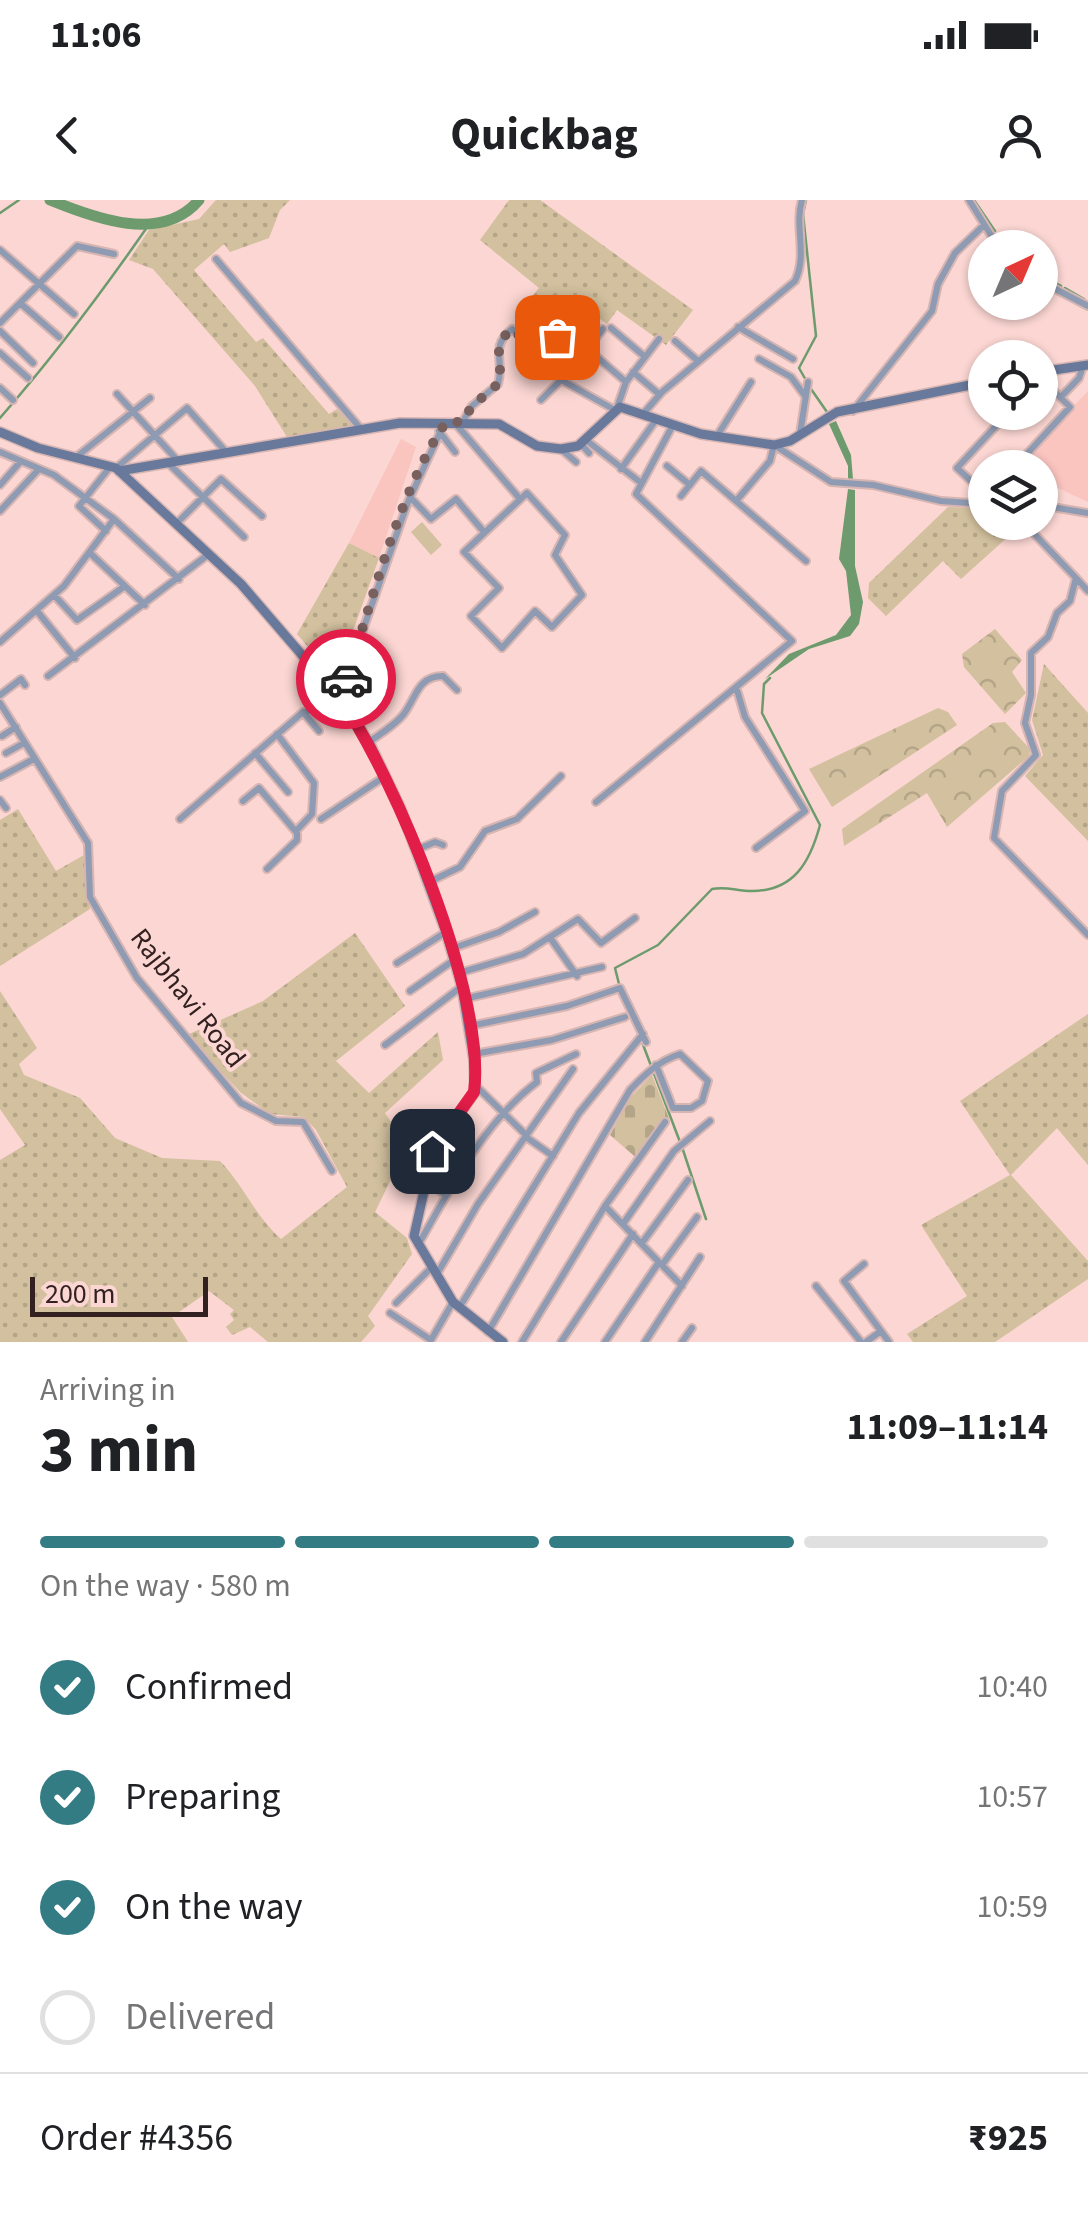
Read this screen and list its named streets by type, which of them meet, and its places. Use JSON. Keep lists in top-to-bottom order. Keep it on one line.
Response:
{"streets":{"street":["Rajbhavi Road"]},"scale_bar":"200 m","north":"top right","page":{"status":"11:06","header":"Quickbag","scale":"200 m","heading":["3 min","Arriving in","11:09–11:14"],"panel":["Order #4356","₹925"],"bar":"On the way · 580 m","list":[["Confirmed","10:40"],["Preparing","10:57"],["On the way","10:59"],"Delivered"]}}
